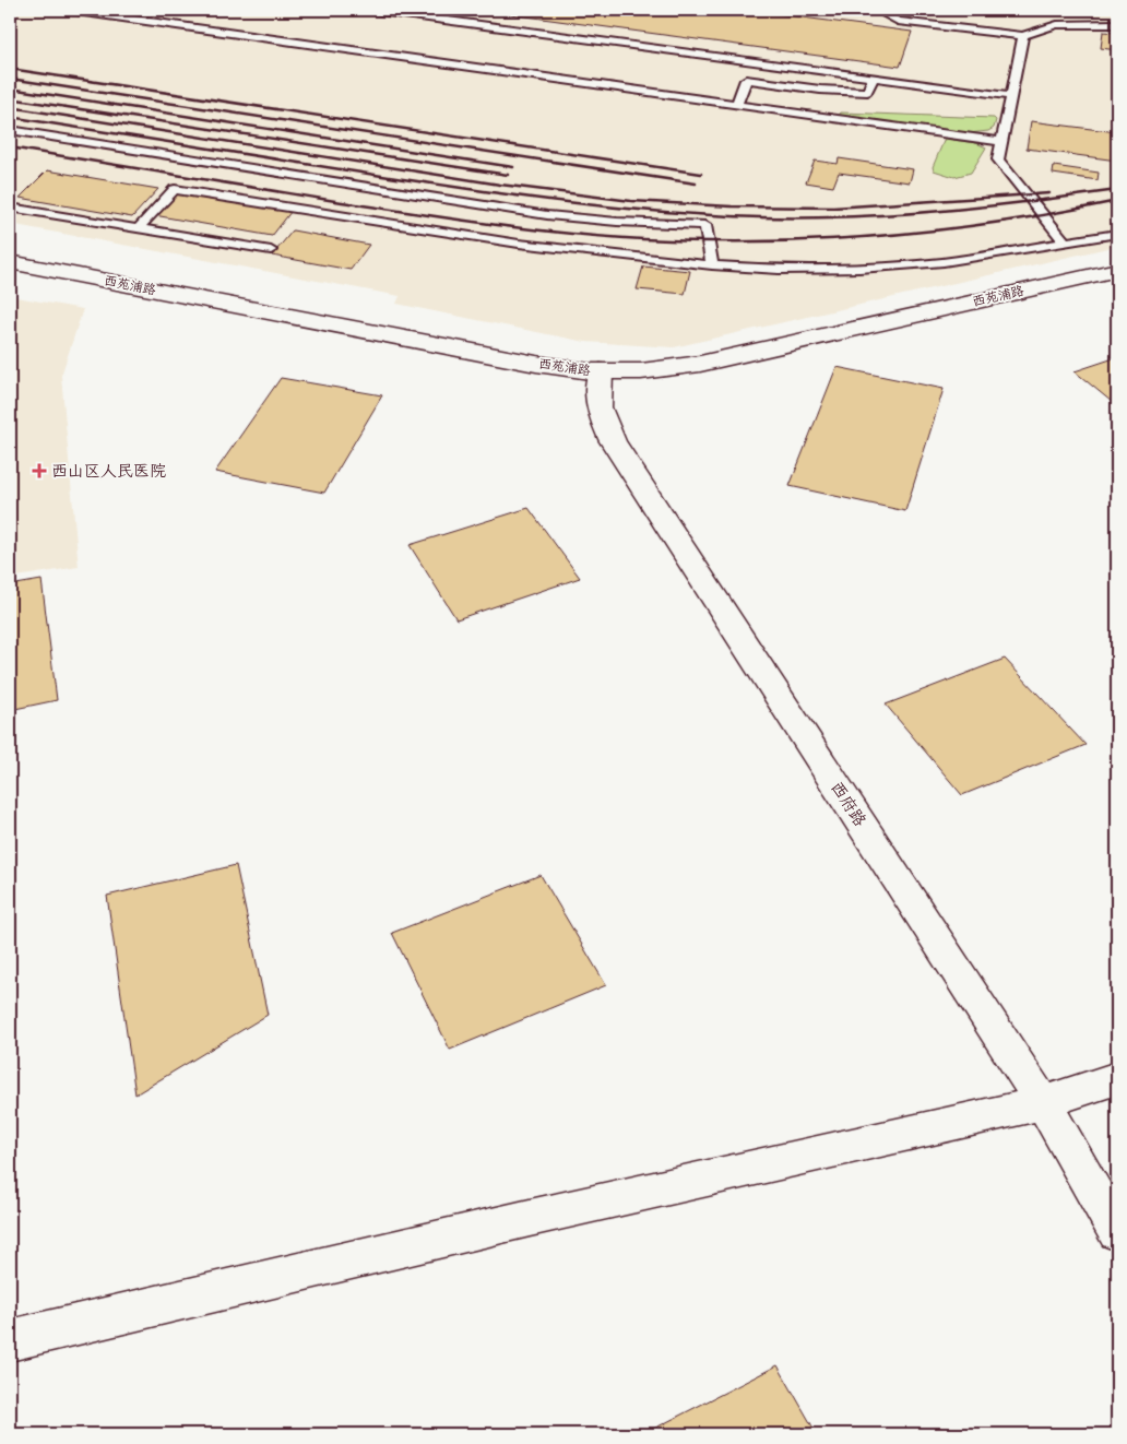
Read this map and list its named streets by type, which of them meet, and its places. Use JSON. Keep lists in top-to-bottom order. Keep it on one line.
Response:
{"streets":{"street":["西苑浦路","西府路"]},"crossings":[["西苑浦路","西府路"]],"places":{"health":["西山区人民医院"]}}
